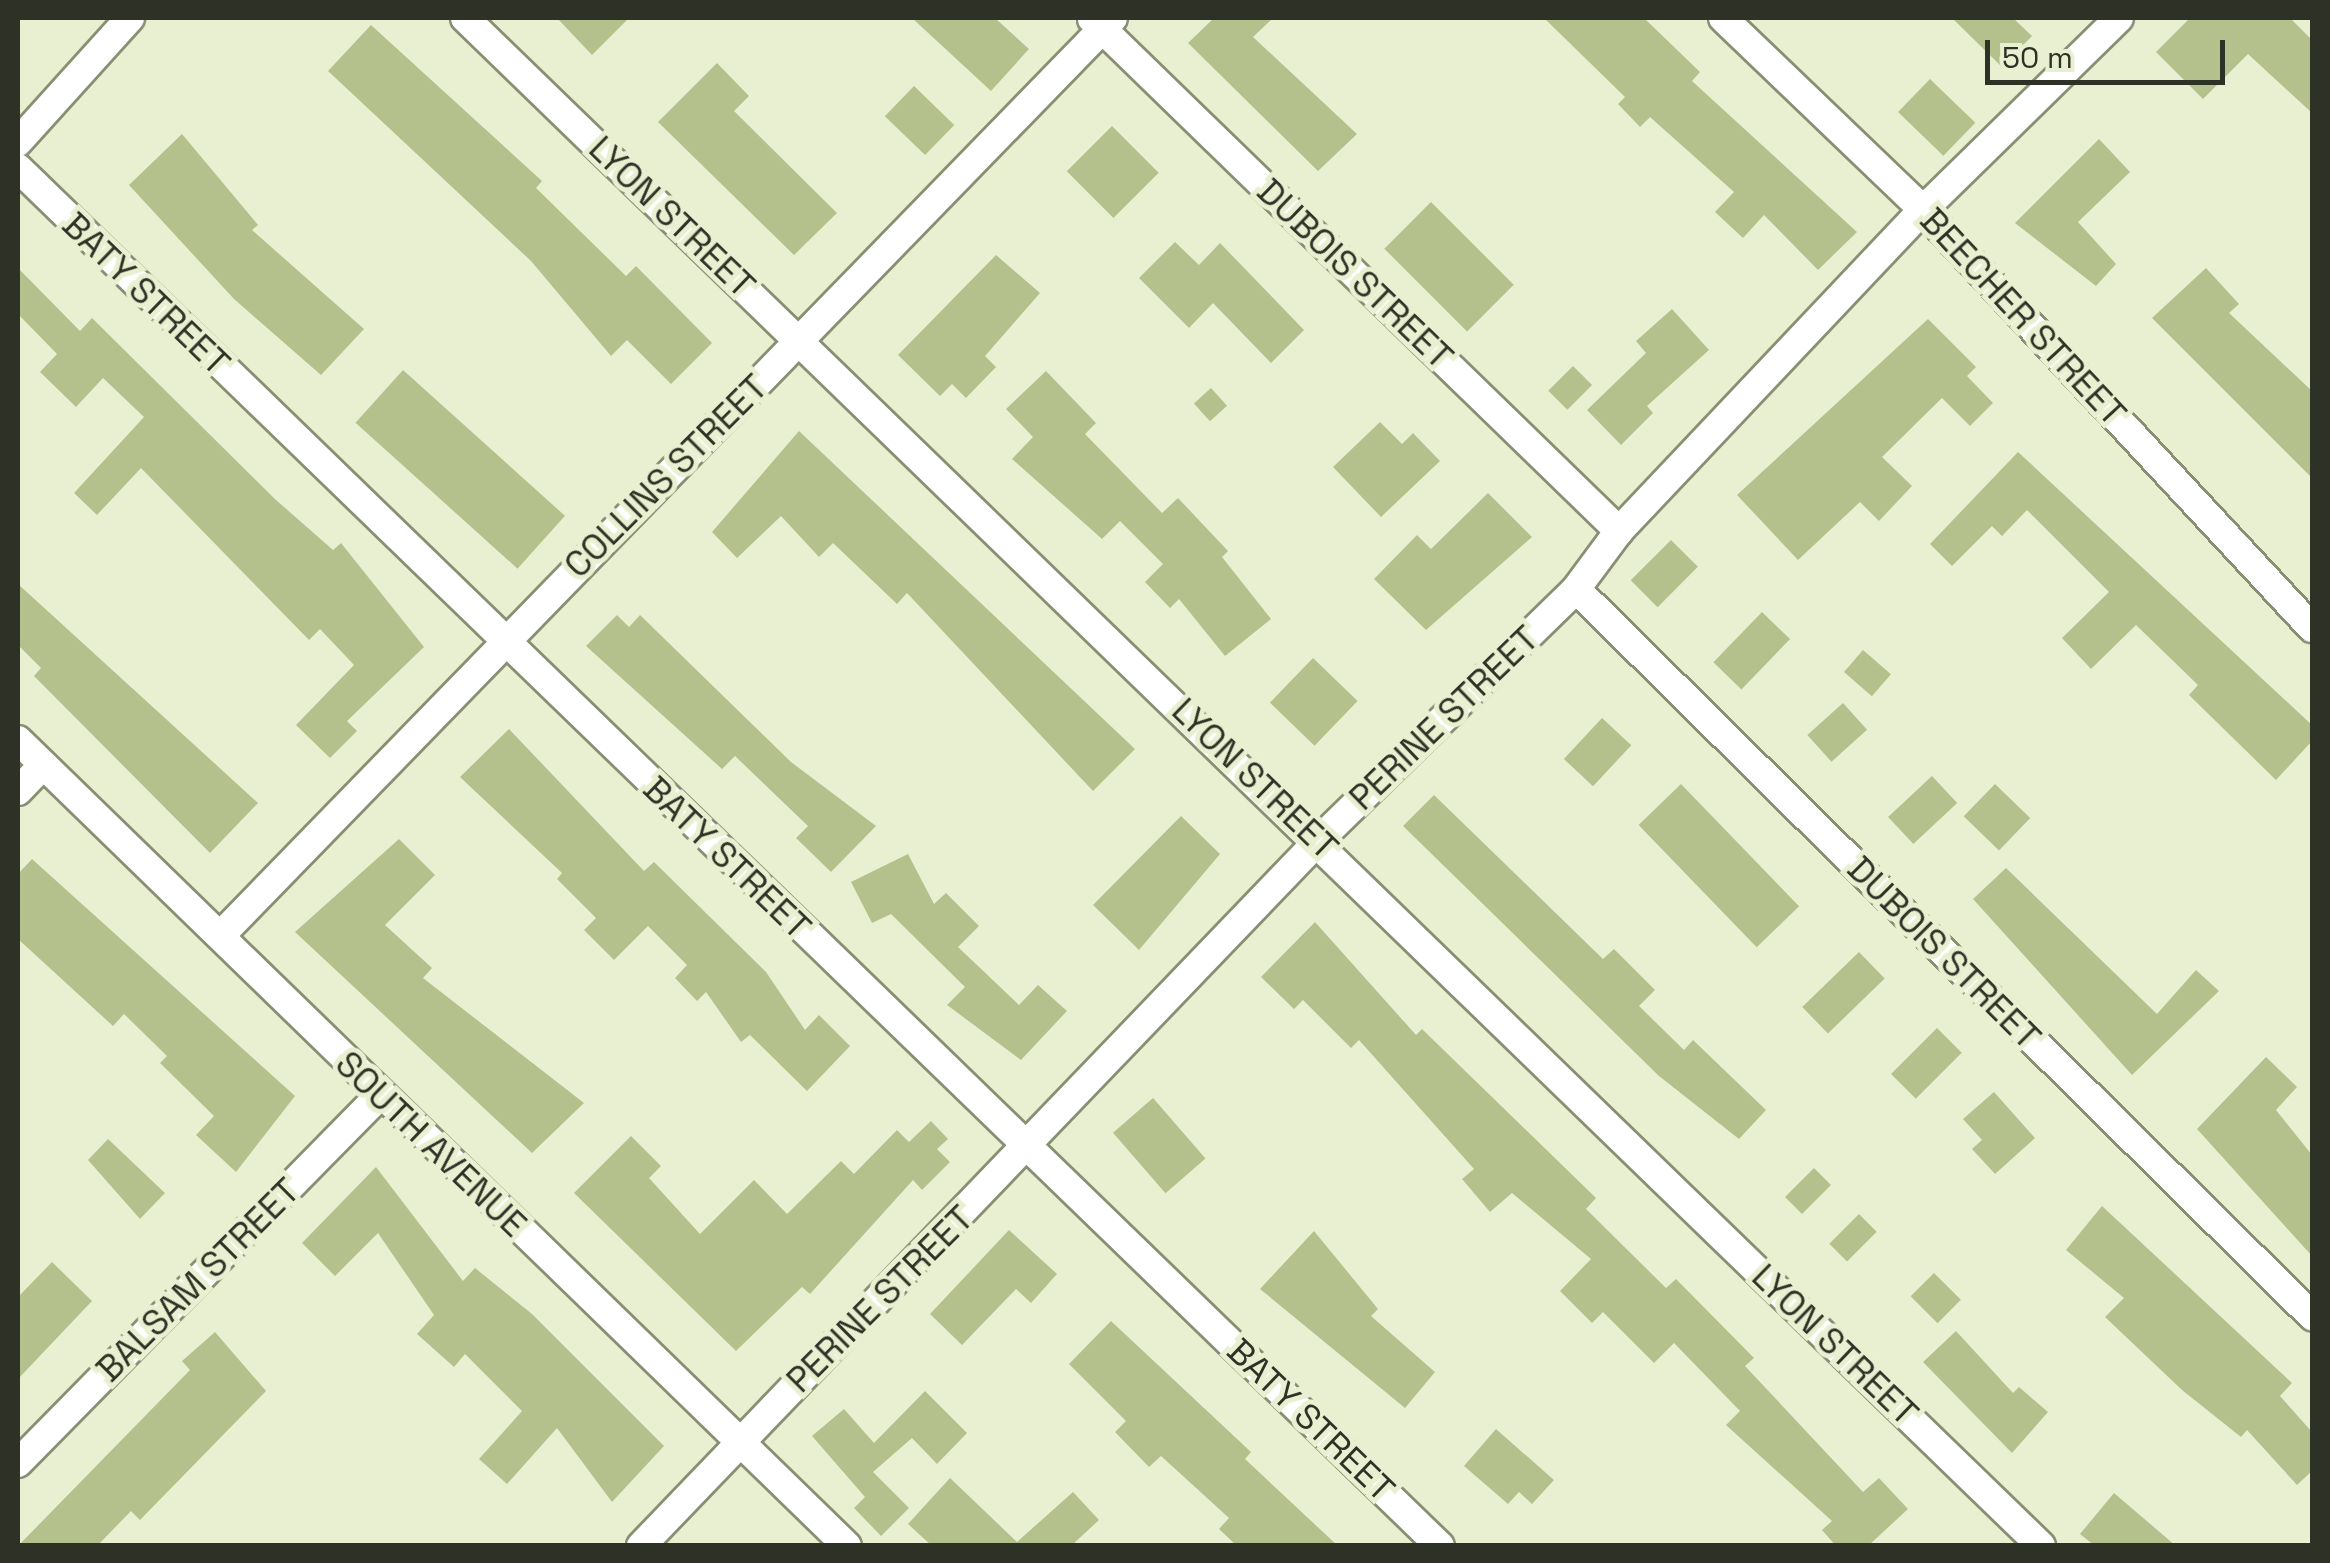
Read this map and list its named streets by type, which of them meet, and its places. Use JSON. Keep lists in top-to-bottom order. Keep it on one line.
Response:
{"streets":{"street":["LYON STREET","DUBOIS STREET","BATY STREET","BEECHER STREET","COLLINS STREET","PERINE STREET","SOUTH AVENUE","BALSAM STREET"]},"crossings":[["LYON STREET","COLLINS STREET"],["LYON STREET","PERINE STREET"],["DUBOIS STREET","COLLINS STREET"],["DUBOIS STREET","PERINE STREET"],["BATY STREET","COLLINS STREET"],["BATY STREET","PERINE STREET"],["BEECHER STREET","PERINE STREET"],["COLLINS STREET","SOUTH AVENUE"],["PERINE STREET","SOUTH AVENUE"],["SOUTH AVENUE","BALSAM STREET"]],"scale_bar":"50 m"}
